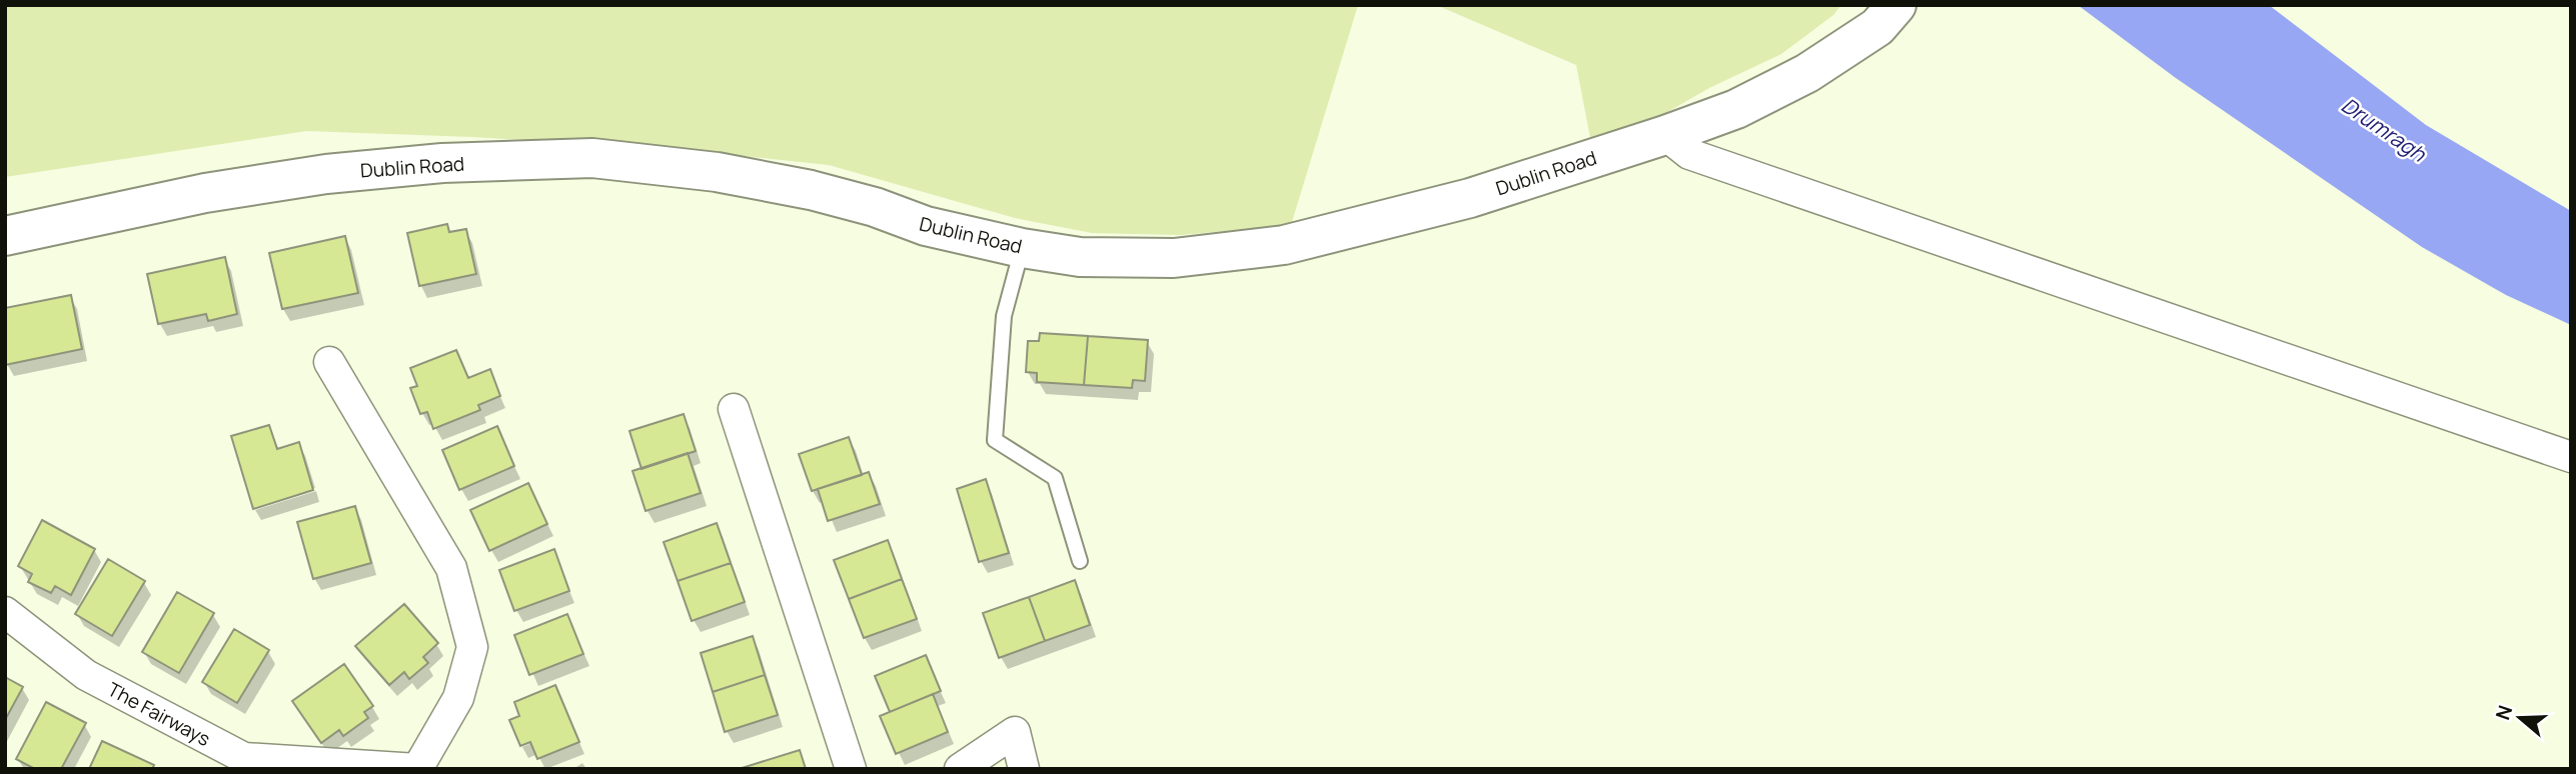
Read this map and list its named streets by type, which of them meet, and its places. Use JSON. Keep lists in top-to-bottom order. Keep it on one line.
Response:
{"streets":{"street":["Dublin Road","The Fairways"]},"water":["Drumragh"],"north":"left"}
